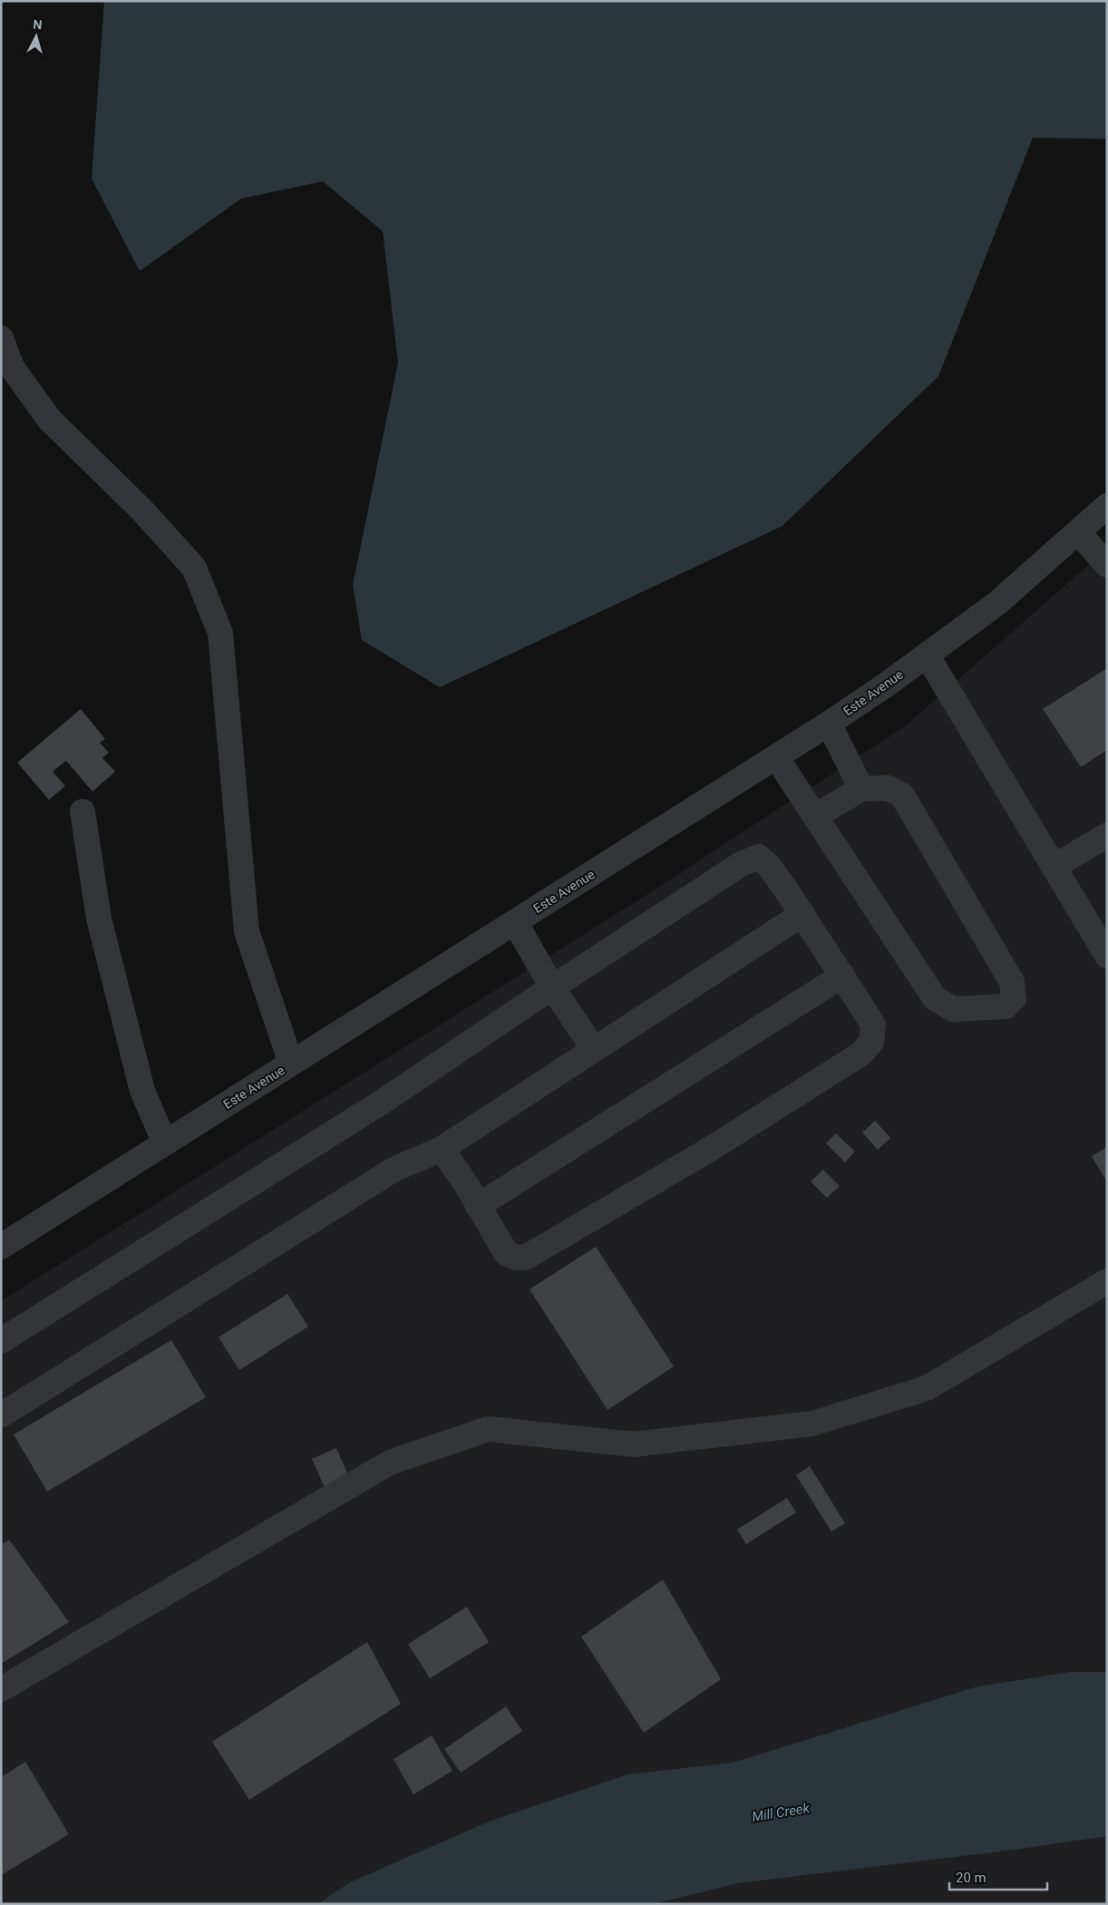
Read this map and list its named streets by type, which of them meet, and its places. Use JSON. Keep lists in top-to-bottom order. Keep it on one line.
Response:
{"streets":{"street":["Este Avenue"]},"water":["Mill Creek"],"scale_bar":"20 m","north":"top"}
